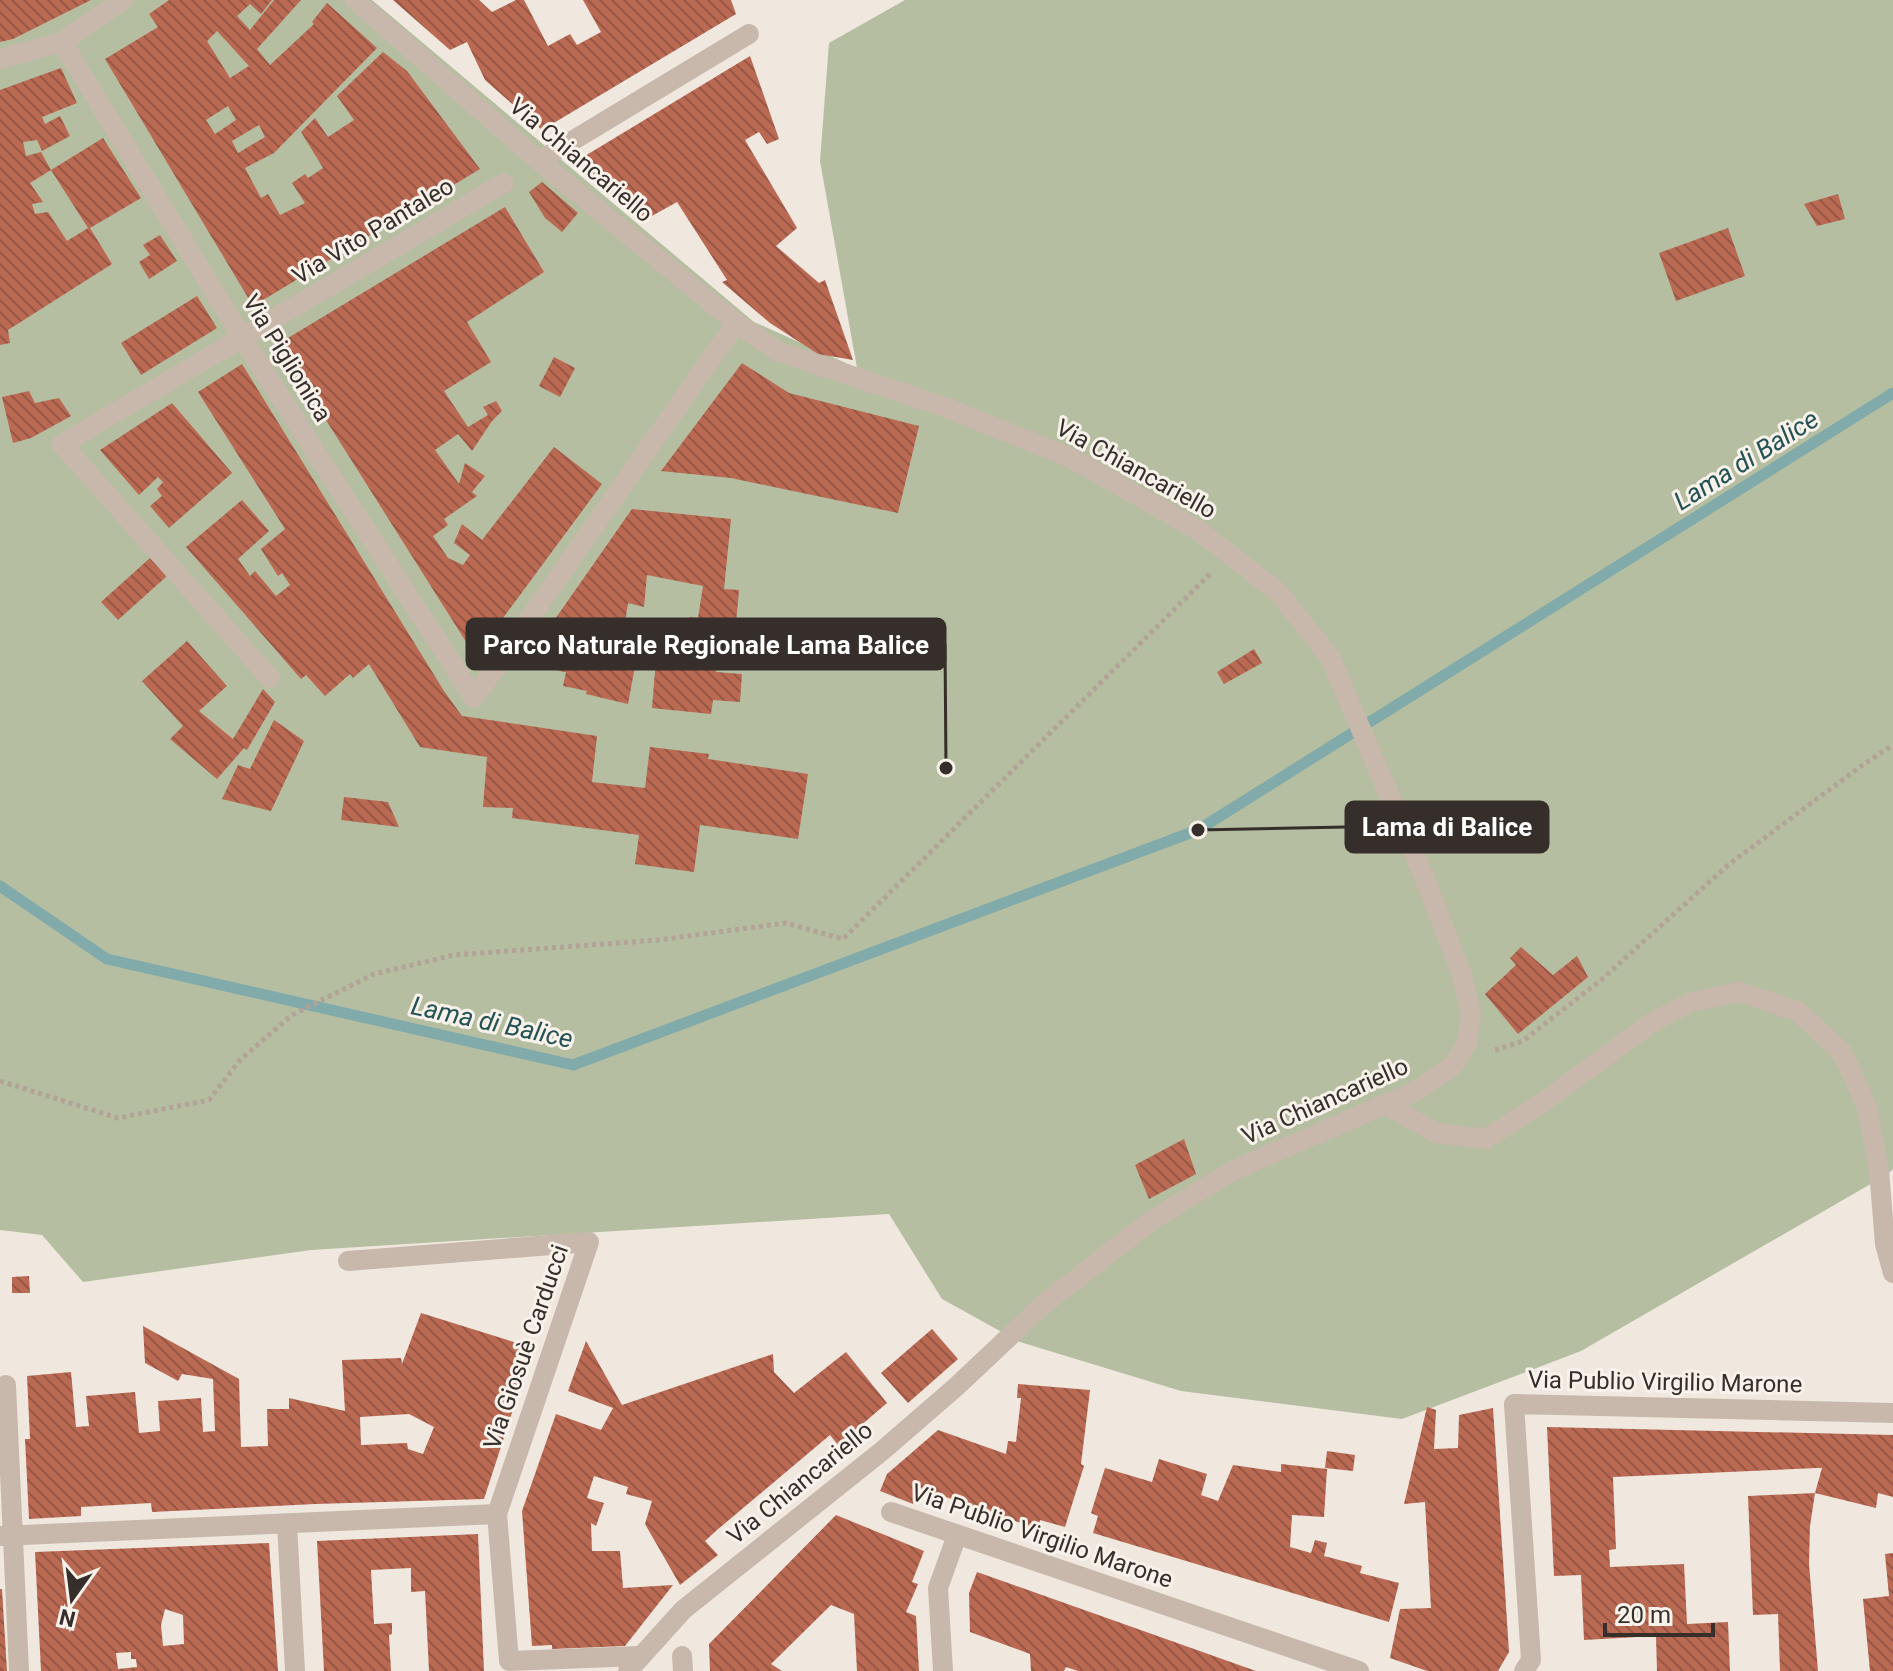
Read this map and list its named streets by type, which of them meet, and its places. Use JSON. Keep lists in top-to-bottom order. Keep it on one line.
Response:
{"streets":{"street":["Via Chiancariello","Via Vito Pantaleo","Via Piglionica","Via Giosuè Carducci","Via Publio Virgilio Marone"]},"crossings":[["Via Chiancariello","Via Piglionica"],["Via Chiancariello","Via Giosuè Carducci"],["Via Vito Pantaleo","Via Piglionica"]],"water":["Lama di Balice"],"places":["Parco Naturale Regionale Lama Balice","Lama di Balice"],"scale_bar":"20 m","north":"bottom"}
